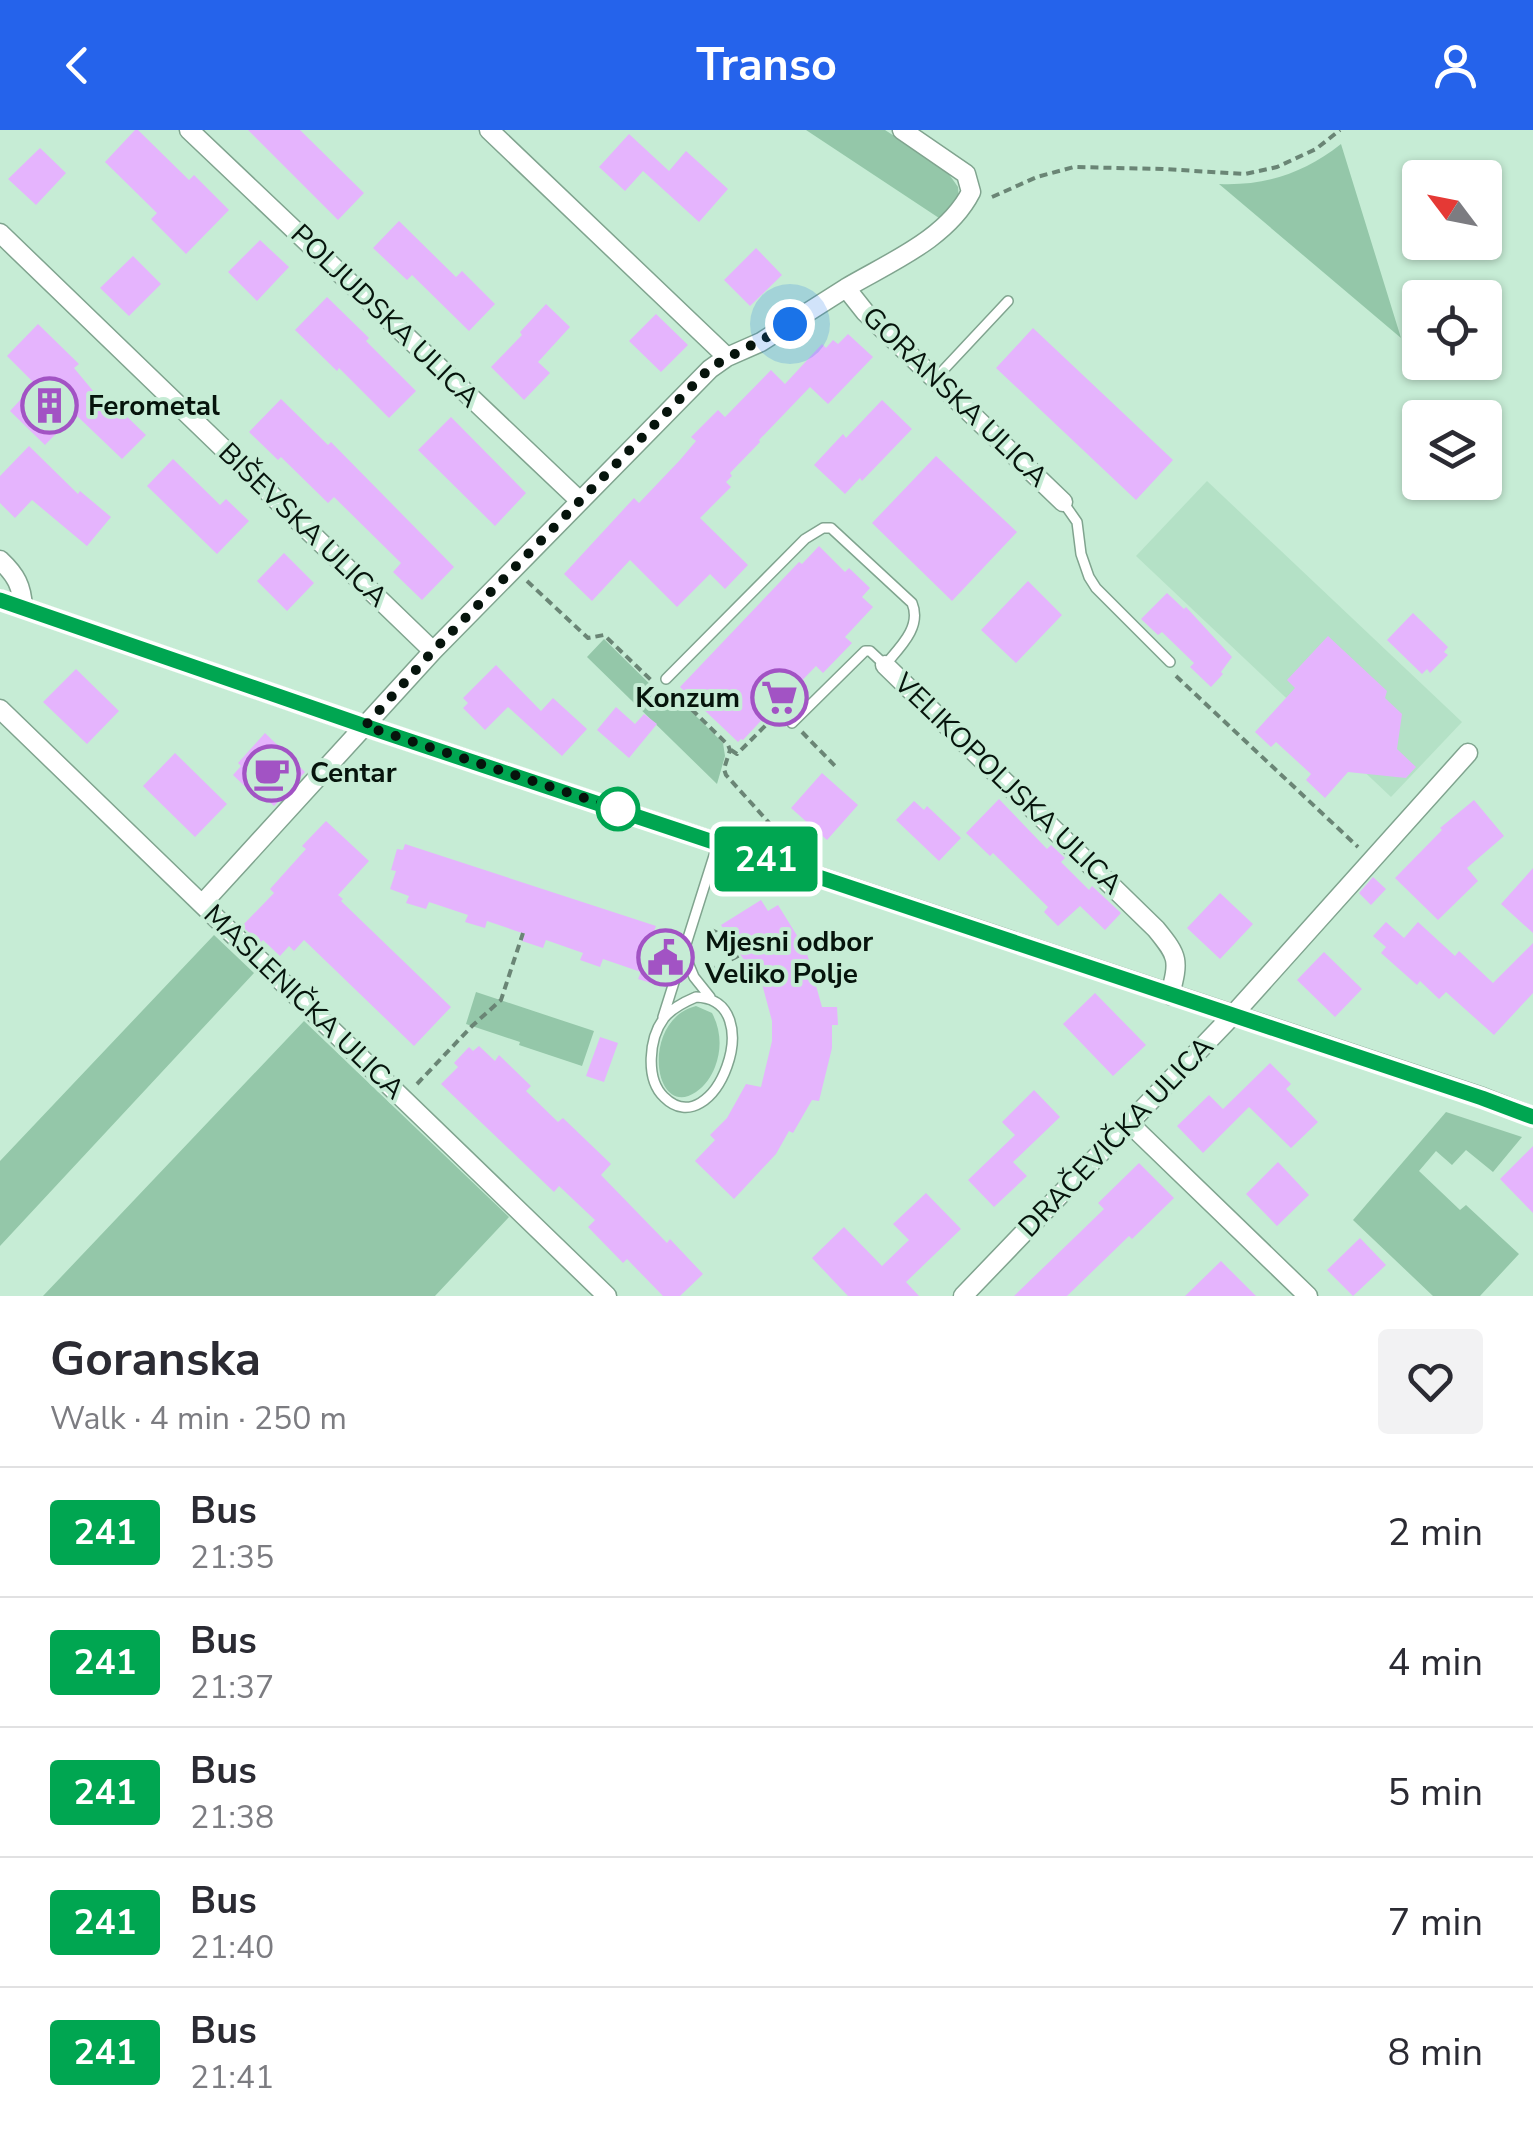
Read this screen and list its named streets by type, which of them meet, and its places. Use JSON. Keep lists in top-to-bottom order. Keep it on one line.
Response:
{"streets":{"street":["POLJUDSKA ULICA","GORANSKA ULICA","BIŠEVSKA ULICA","VELIKOPOLJSKA ULICA","MASLENIČKA ULICA","DRAČEVIČKA ULICA"]},"crossings":[["POLJUDSKA ULICA","GORANSKA ULICA"],["GORANSKA ULICA","BIŠEVSKA ULICA"],["GORANSKA ULICA","MASLENIČKA ULICA"]],"places":{"building":["Ferometal"],"supermarket":["Konzum"],"cafe":["Centar"],"public building":["Mjesni odbor Veliko Polje"]},"lines":["bus line 241"],"north":"top left","page":{"header":"Transo","on_map":"241","heading":["Goranska","Walk · 4 min · 250 m"],"list":[{"mark":"241","name":"Bus","note":"21:35","value":"2 min"},{"mark":"241","name":"Bus","note":"21:37","value":"4 min"},{"mark":"241","name":"Bus","note":"21:38","value":"5 min"},{"mark":"241","name":"Bus","note":"21:40","value":"7 min"},{"mark":"241","name":"Bus","note":"21:41","value":"8 min"}]}}
